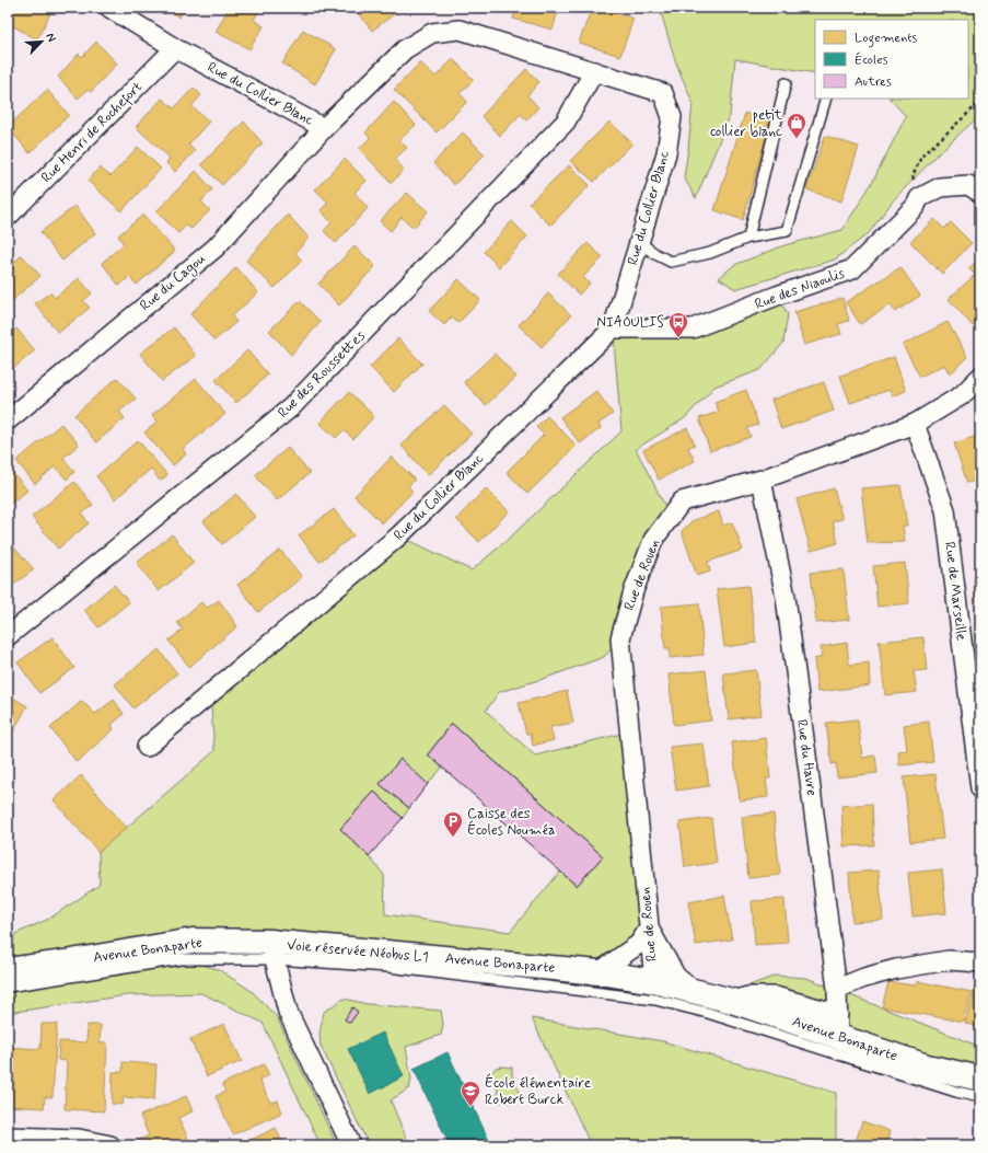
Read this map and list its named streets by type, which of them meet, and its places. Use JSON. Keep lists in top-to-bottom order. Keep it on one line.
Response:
{"streets":{"main road":["Avenue Bonaparte"],"street":["Rue du Collier Blanc","Rue Henri de Rochefort","Rue du Cagou","Rue des Niaoulis","Rue des Roussettes","Rue de Rouen","Rue de Marseille","Rue du Havre"],"lane":["Voie réservée Néobus L1"]},"crossings":[["Rue du Collier Blanc","Rue Henri de Rochefort"],["Rue du Collier Blanc","Rue du Cagou"],["Rue du Collier Blanc","Rue des Niaoulis"],["Rue du Collier Blanc","Rue des Roussettes"],["Rue de Rouen","Rue de Marseille"],["Rue de Rouen","Rue du Havre"],["Rue de Rouen","Avenue Bonaparte"],["Rue du Havre","Avenue Bonaparte"],["Avenue Bonaparte","Voie réservée Néobus L1"]],"places":{"shop":["petit collier blanc"],"bus stop":["NIAOULIS"],"parking":["Caisse des Écoles Nouméa"],"school or university":["École élémentaire Robert Burck"]},"legend":["Logements","Écoles","Autres"],"north":"top right"}
